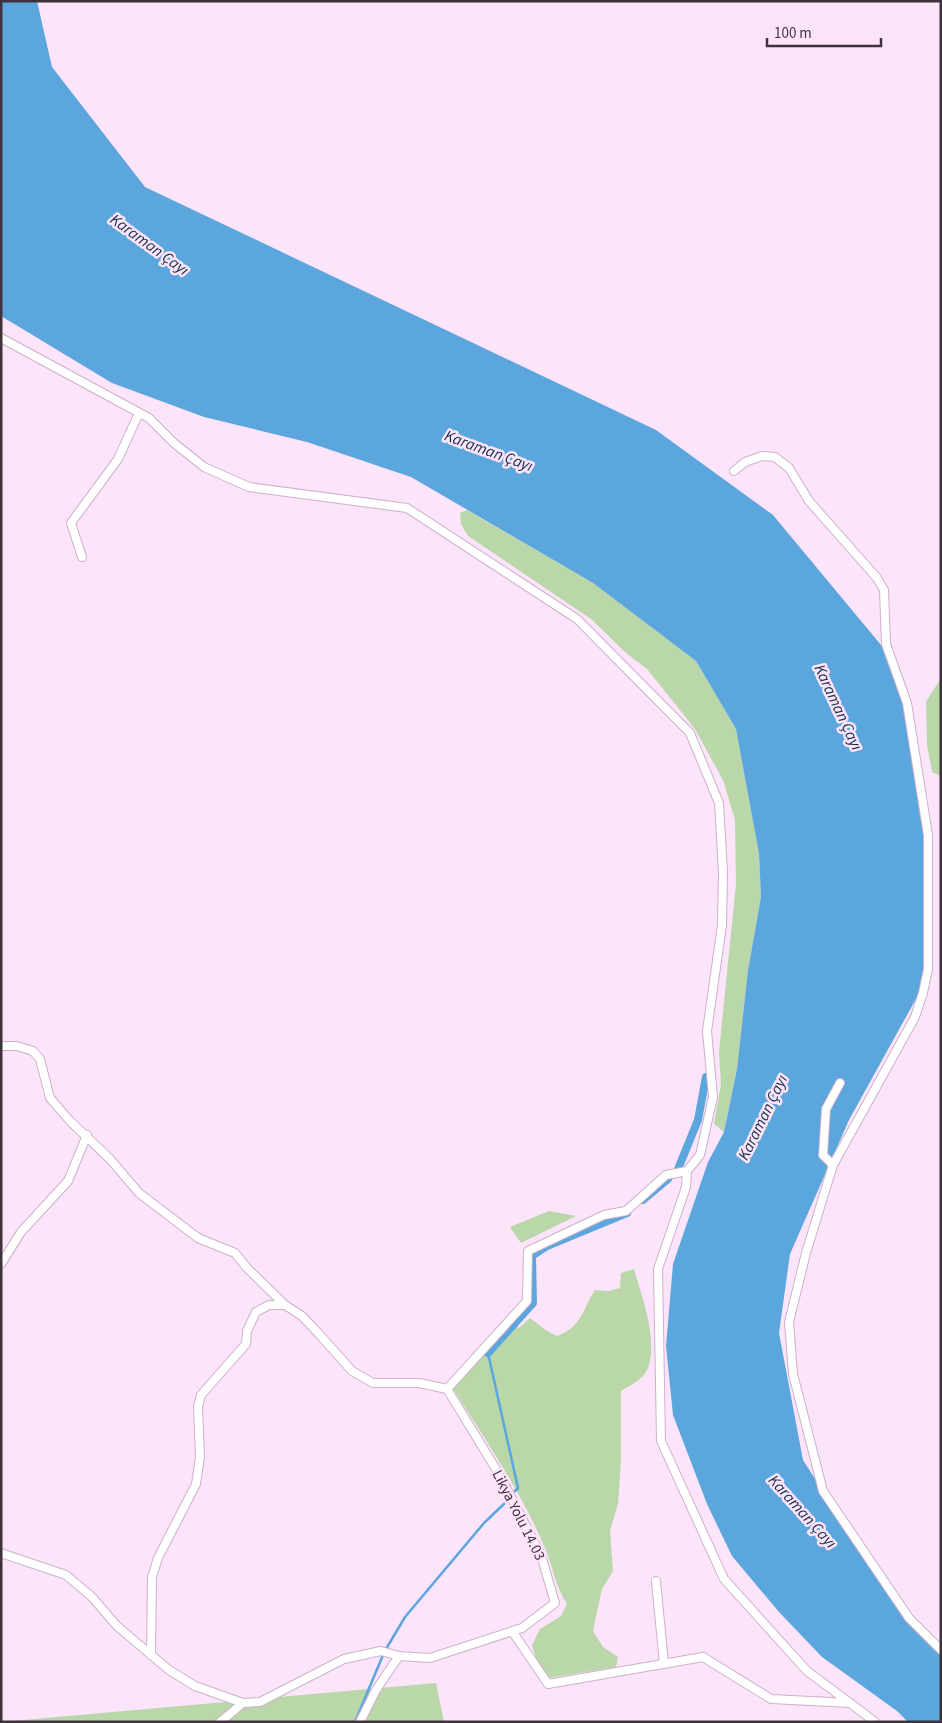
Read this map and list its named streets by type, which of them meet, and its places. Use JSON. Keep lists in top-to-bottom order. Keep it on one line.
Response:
{"streets":{"street":["Likya Yolu 14.03"]},"water":["Karaman Çayı"],"scale_bar":"100 m"}
